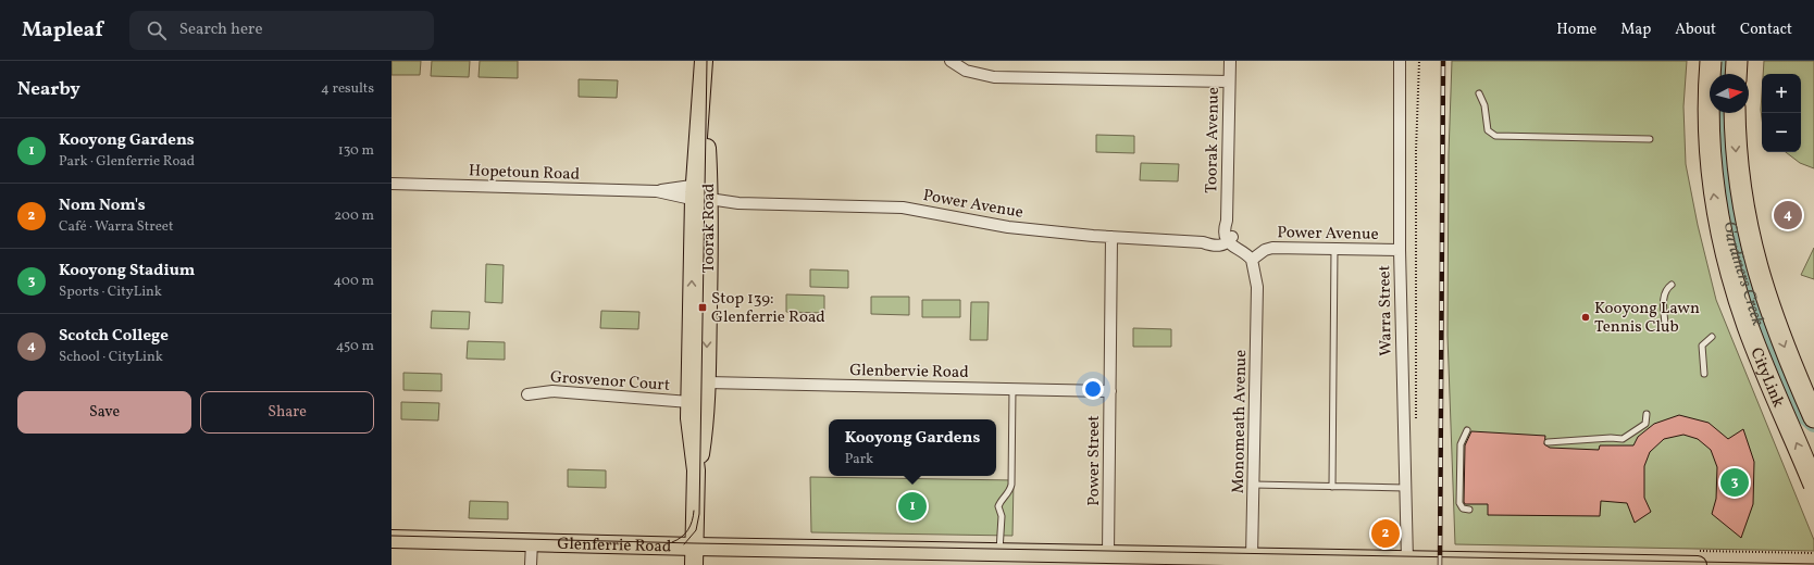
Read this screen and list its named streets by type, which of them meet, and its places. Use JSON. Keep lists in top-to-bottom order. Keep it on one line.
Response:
{"streets":{"highway":["CityLink"],"main road":["Toorak Road","Glenferrie Road"],"street":["Toorak Avenue","Hopetoun Road","Power Avenue","Warra Street","Glenbervie Road","Grosvenor Court","Monomeath Avenue","Power Street"]},"crossings":[["Toorak Avenue","Power Avenue"],["Hopetoun Road","Power Avenue"],["Hopetoun Road","Toorak Road"],["Power Avenue","Toorak Road"],["Power Avenue","Warra Street"],["Power Avenue","Monomeath Avenue"],["Power Avenue","Power Street"],["Toorak Road","Glenbervie Road"],["Toorak Road","Grosvenor Court"],["Toorak Road","Glenferrie Road"],["Warra Street","Glenferrie Road"],["Glenbervie Road","Power Street"],["Monomeath Avenue","Glenferrie Road"],["Power Street","Glenferrie Road"]],"water":["Gardiners Creek"],"places":{"transit":["Stop 139: Glenferrie Road"],"other":["Kooyong Lawn Tennis Club"]},"north":"right","page":{"header":"Mapleaf","search":"Search here","nav":["Home","Map","About","Contact"],"heading":["Nearby","4 results"],"map_buttons":["+","−"],"list":[{"mark":"1","name":"Kooyong Gardens","note":"Park · Glenferrie Road","value":"130 m"},{"mark":"2","name":"Nom Nom's","note":"Café · Warra Street","value":"200 m"},{"mark":"3","name":"Kooyong Stadium","note":"Sports · CityLink","value":"400 m"},{"mark":"4","name":"Scotch College","note":"School · CityLink","value":"450 m"}],"pins":["4","3","1","2"],"buttons":["Save","Share"],"popup":["Kooyong Gardens","Park"]}}
